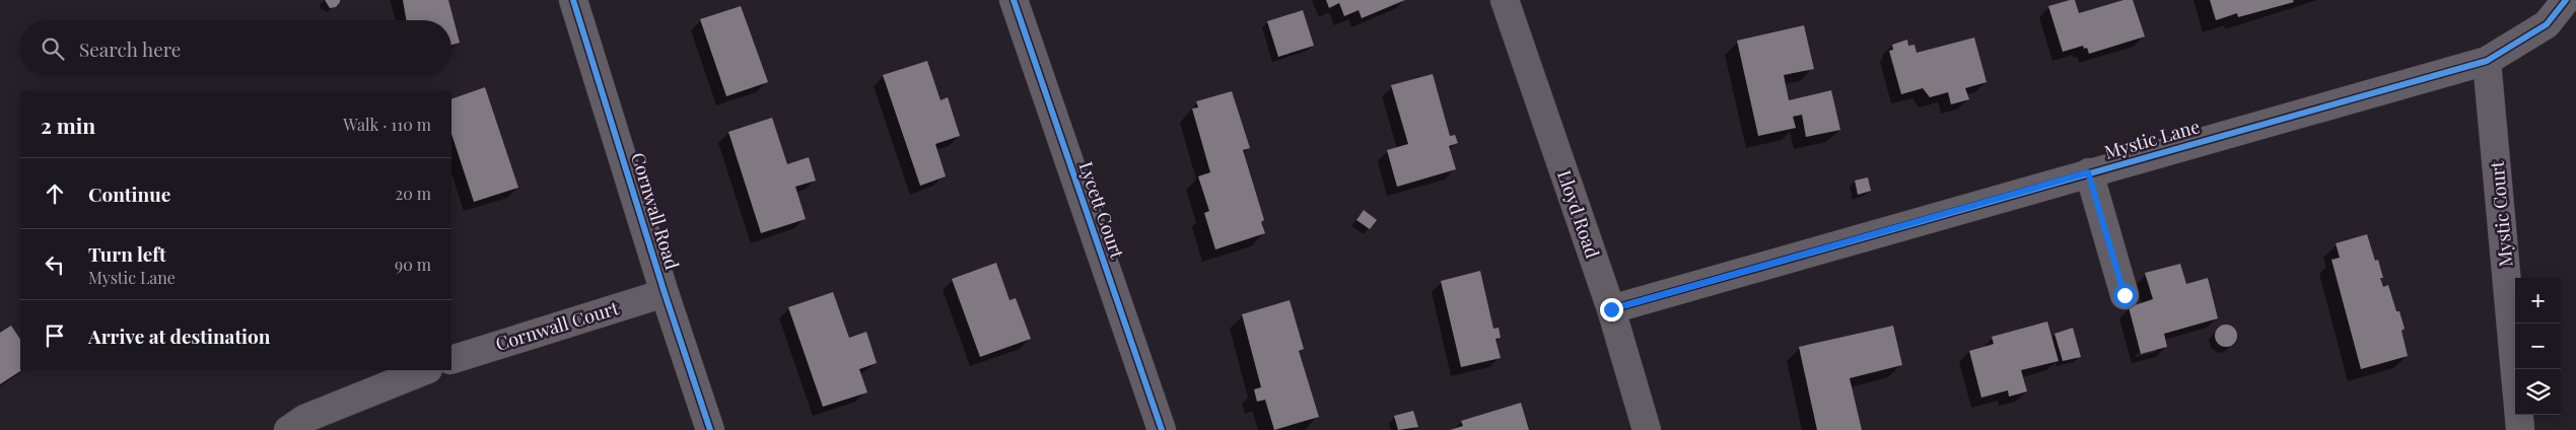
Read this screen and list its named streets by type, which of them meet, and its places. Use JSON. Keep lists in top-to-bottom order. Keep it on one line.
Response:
{"streets":{"street":["Mystic Lane","Lycett Court","Cornwall Road","Lloyd Road","Mystic Court","Cornwall Court"]},"crossings":[["Mystic Lane","Lloyd Road"],["Mystic Lane","Mystic Court"],["Cornwall Road","Cornwall Court"]],"page":{"search":"Search here","heading":["2 min","Walk · 110 m"],"list":[["Continue","20 m"],["Turn left","Mystic Lane","90 m"],"Arrive at destination"],"map_buttons":["+","−"]}}
